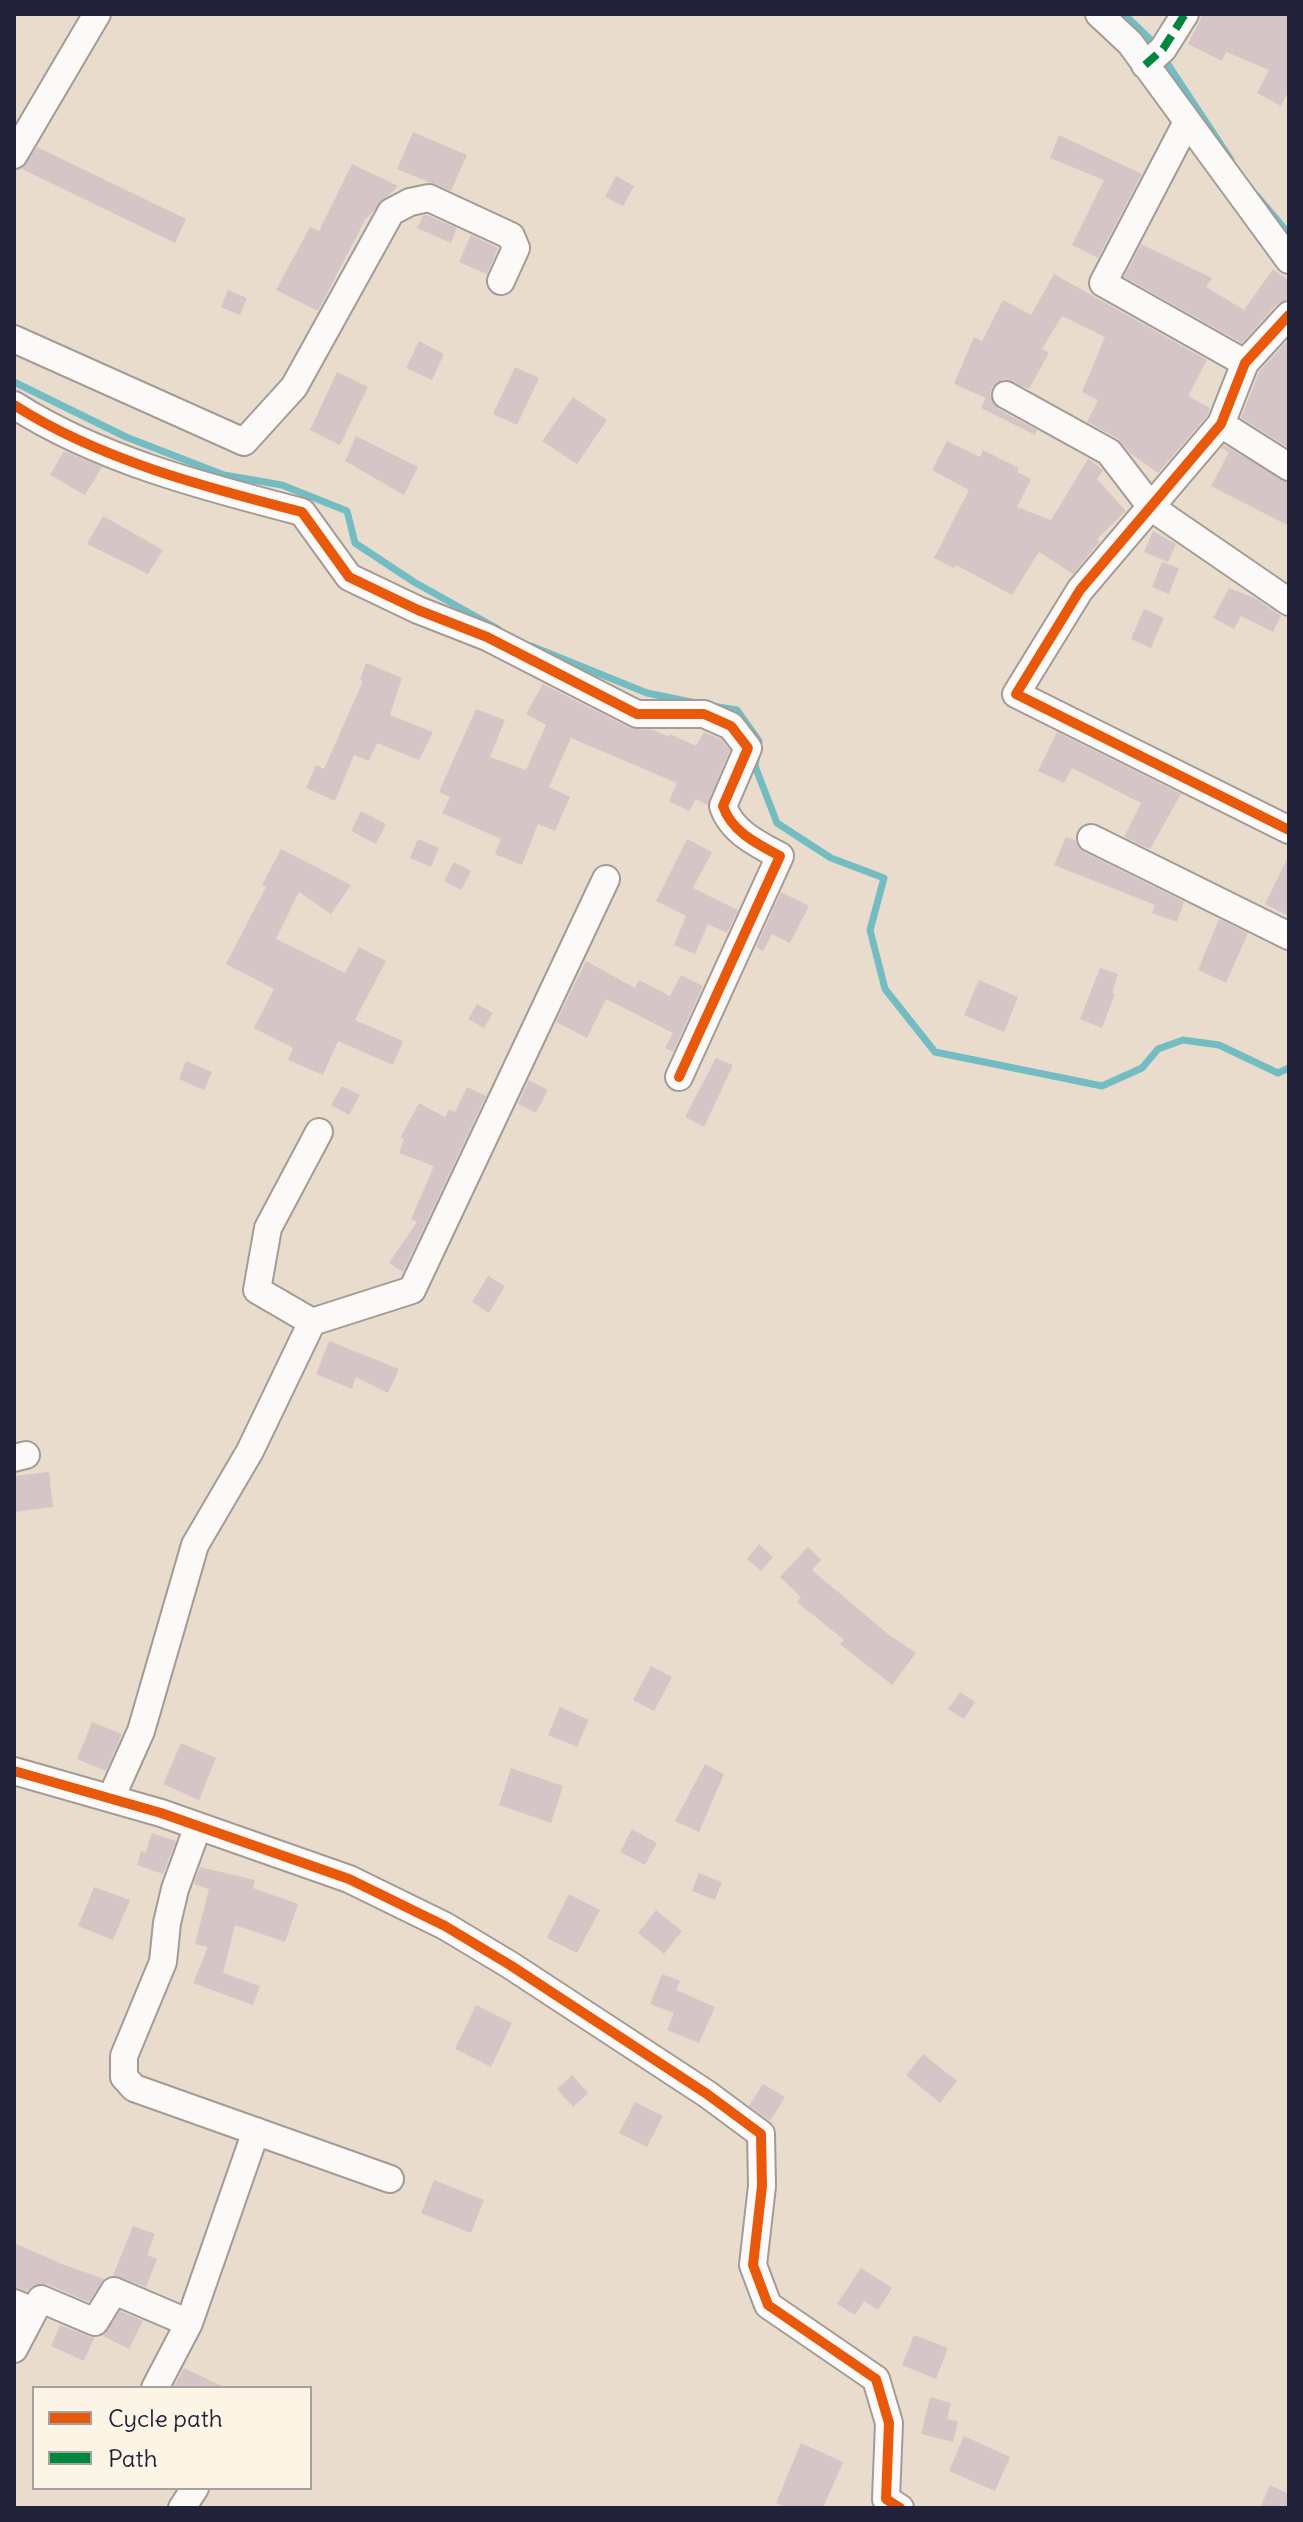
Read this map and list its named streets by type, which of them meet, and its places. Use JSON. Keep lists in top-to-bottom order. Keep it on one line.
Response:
{"legend":["Cycle path","Path"]}
